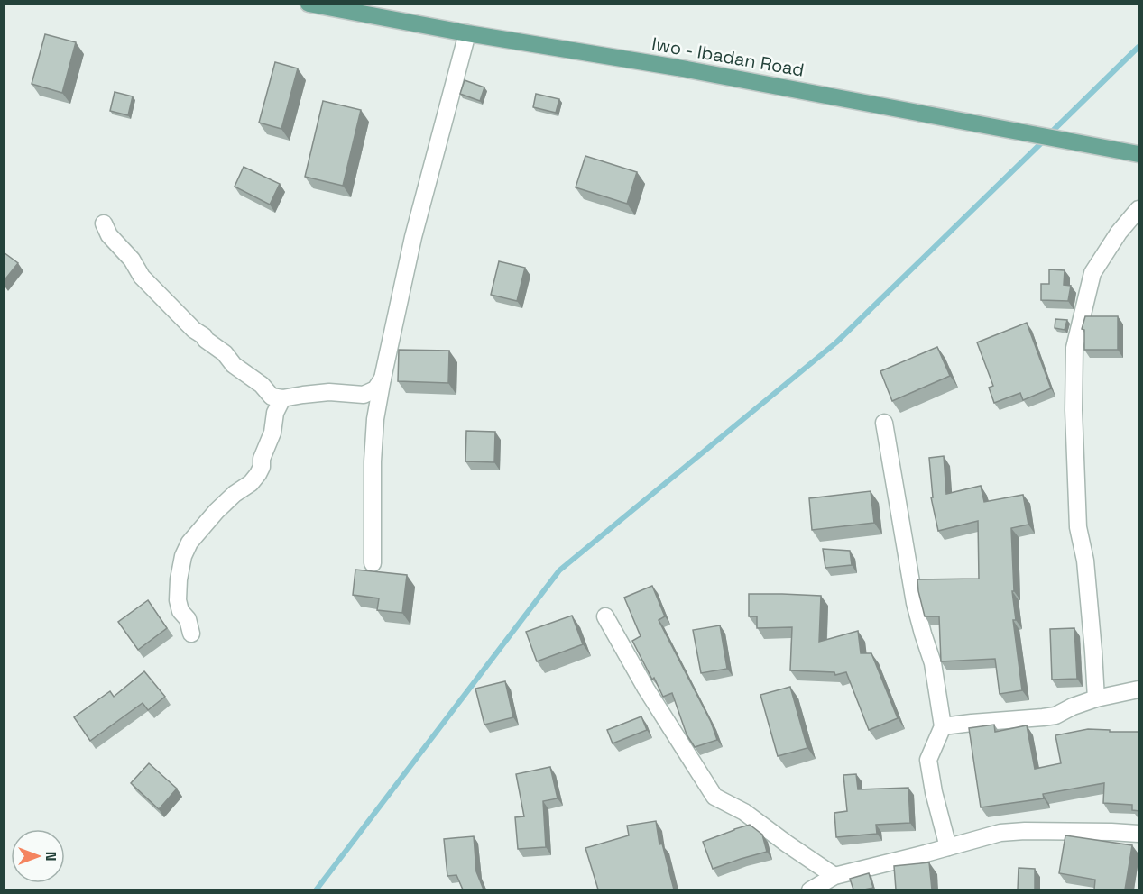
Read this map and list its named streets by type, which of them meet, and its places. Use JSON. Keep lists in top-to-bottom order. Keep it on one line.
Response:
{"streets":{"main road":["Iwo - Ibadan Road"]},"north":"right"}
